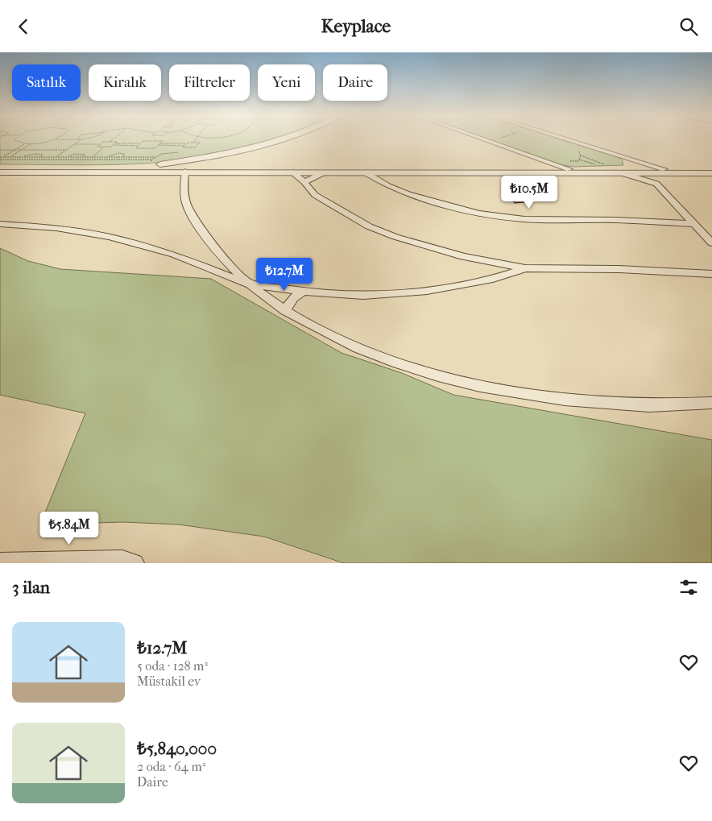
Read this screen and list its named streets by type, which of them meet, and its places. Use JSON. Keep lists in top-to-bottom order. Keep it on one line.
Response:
{"page":{"header":"Keyplace","chip":["Satılık","Kiralık","Filtreler","Yeni","Daire"],"price":["₺10.5M","₺12.7M","₺5.84M"],"heading":"3 ilan","list":[{"name":"₺12.7M","note":"5 oda · 128 m² · Müstakil ev"},{"name":"₺5,840,000","note":"2 oda · 64 m² · Daire"}]}}
